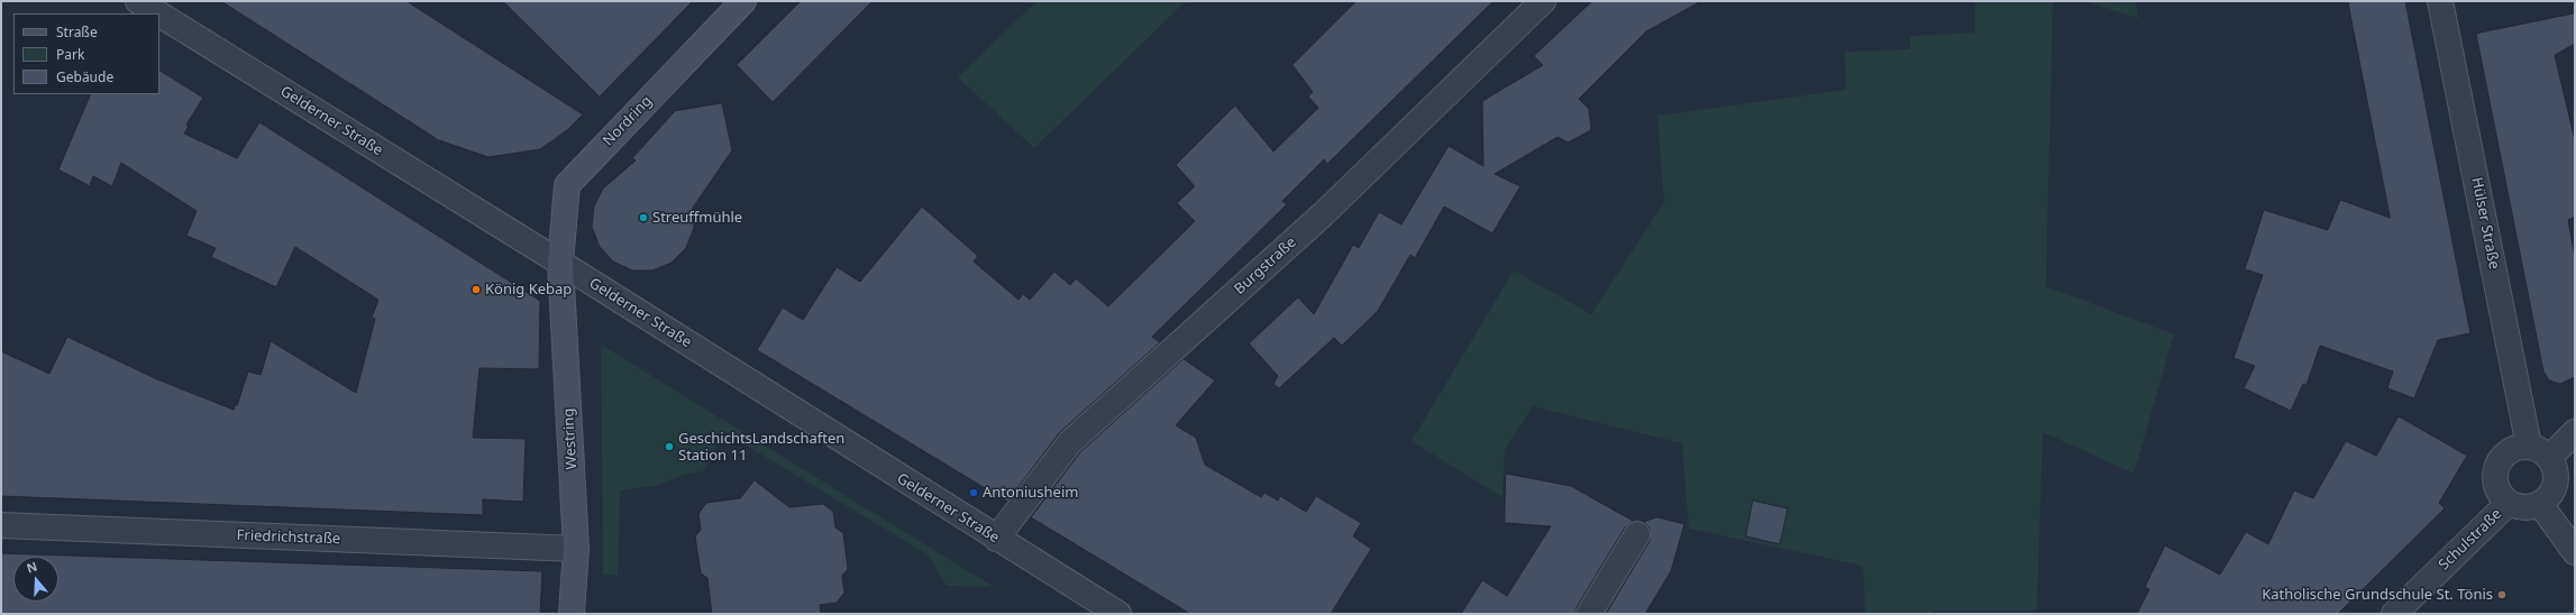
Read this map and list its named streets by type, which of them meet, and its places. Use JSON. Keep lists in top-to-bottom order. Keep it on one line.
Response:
{"streets":{"street":["Gelderner Straße","Nordring","Hülser Straße","Burgstraße","Westring","Friedrichstraße","Schulstraße"]},"crossings":[["Gelderner Straße","Nordring"],["Gelderner Straße","Burgstraße"],["Gelderner Straße","Westring"],["Nordring","Westring"],["Hülser Straße","Schulstraße"],["Westring","Friedrichstraße"]],"places":["Streuffmühle","König Kebap","GeschichtsLandschaften Station 11","Antoniusheim","Katholische Grundschule St. Tönis"],"legend":["Straße","Park","Gebäude"],"north":"top"}
